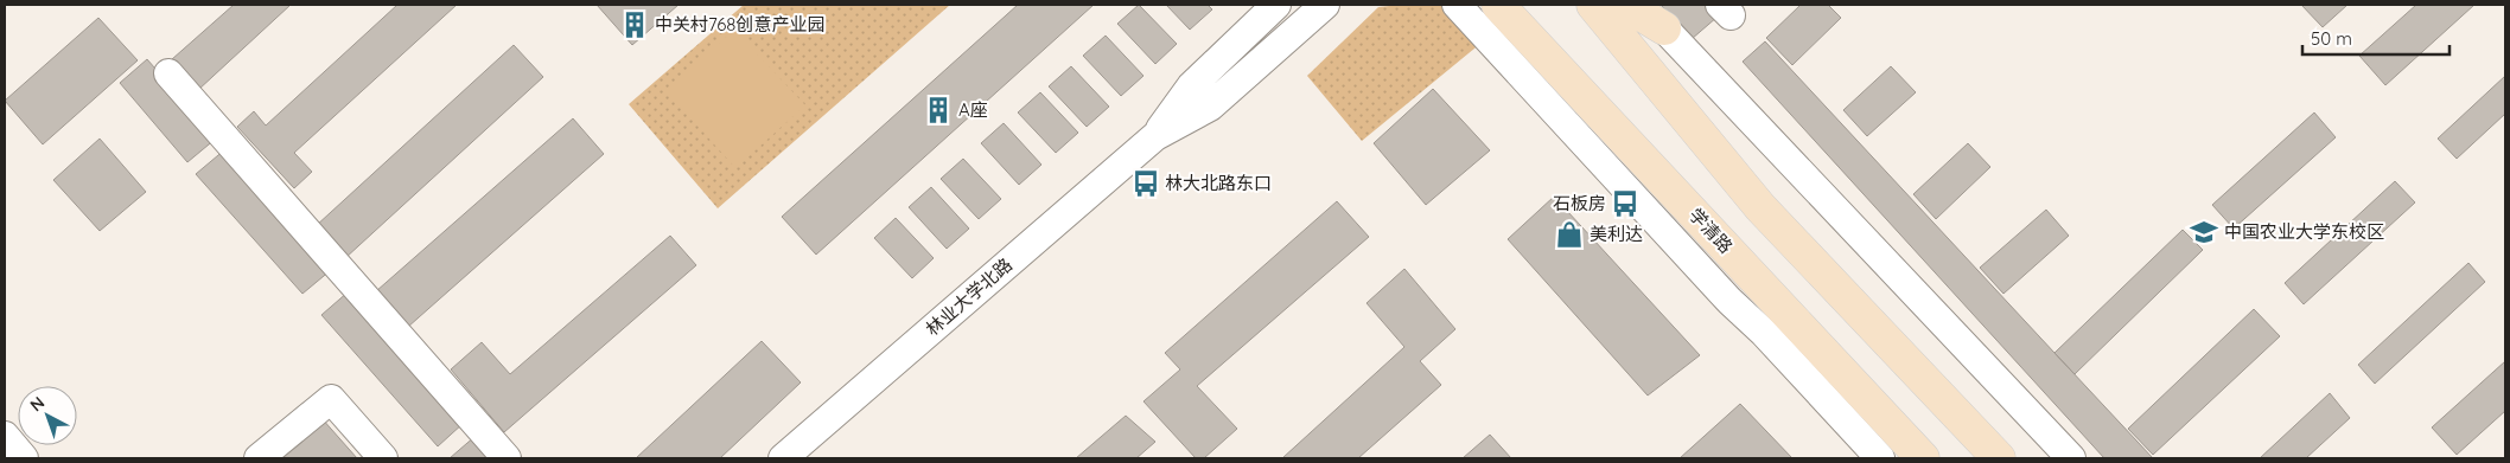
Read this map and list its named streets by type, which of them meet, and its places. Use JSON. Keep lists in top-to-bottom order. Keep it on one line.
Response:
{"streets":{"main road":["学清路"],"street":["林业大学北路"]},"places":{"building":["中关村768创意产业园","A座"],"bus stop":["林大北路东口","石板房"],"school or university":["中国农业大学东校区"],"shop":["美利达"]},"scale_bar":"50 m","north":"top left"}
